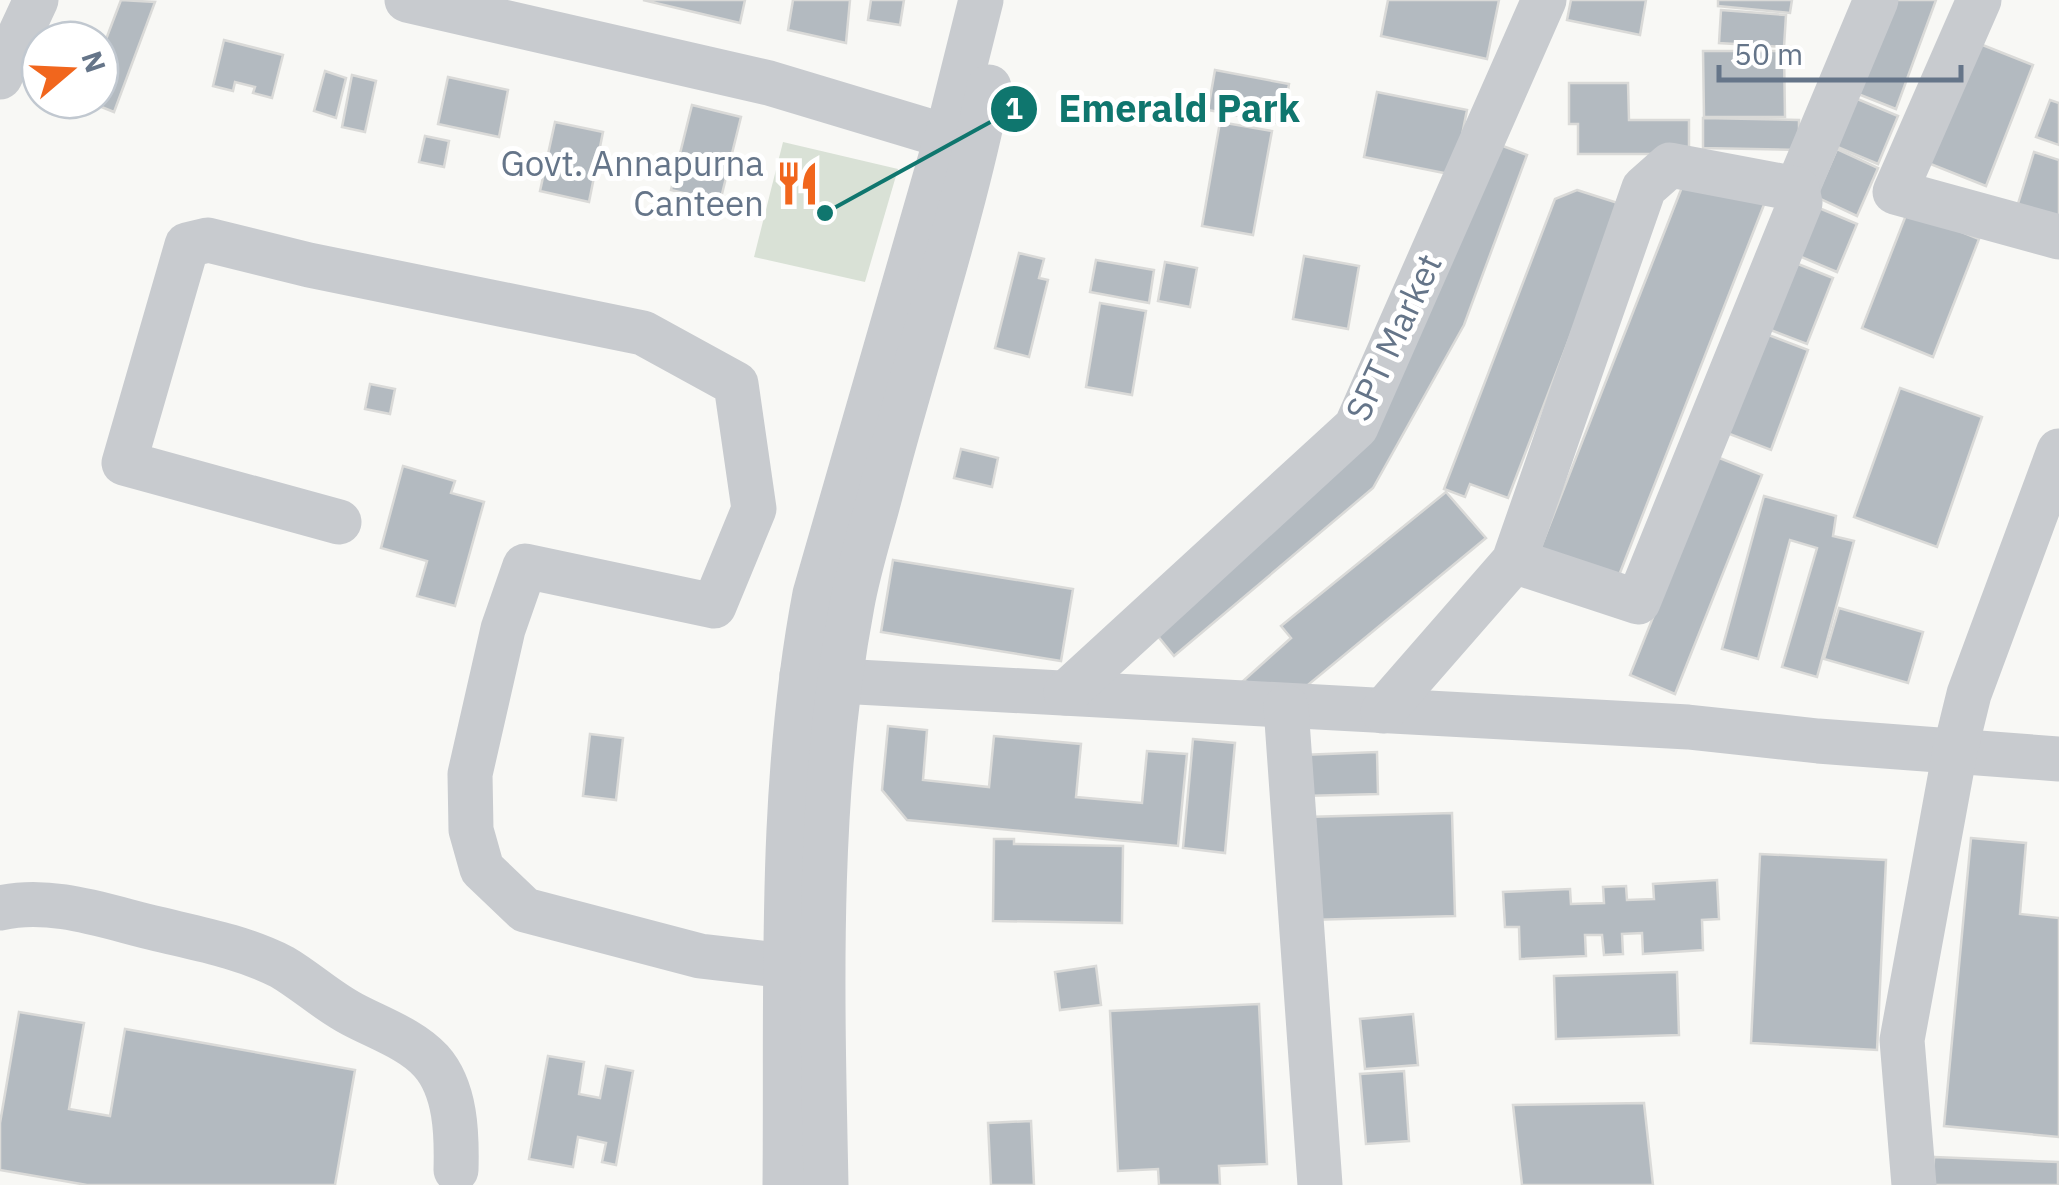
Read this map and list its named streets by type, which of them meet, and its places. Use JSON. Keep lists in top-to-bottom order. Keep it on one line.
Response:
{"streets":{"street":["SPT Market"]},"places":{"restaurant":["Govt. Annapurna Canteen"],"other":["Emerald Park"]},"scale_bar":"50 m","north":"right"}
